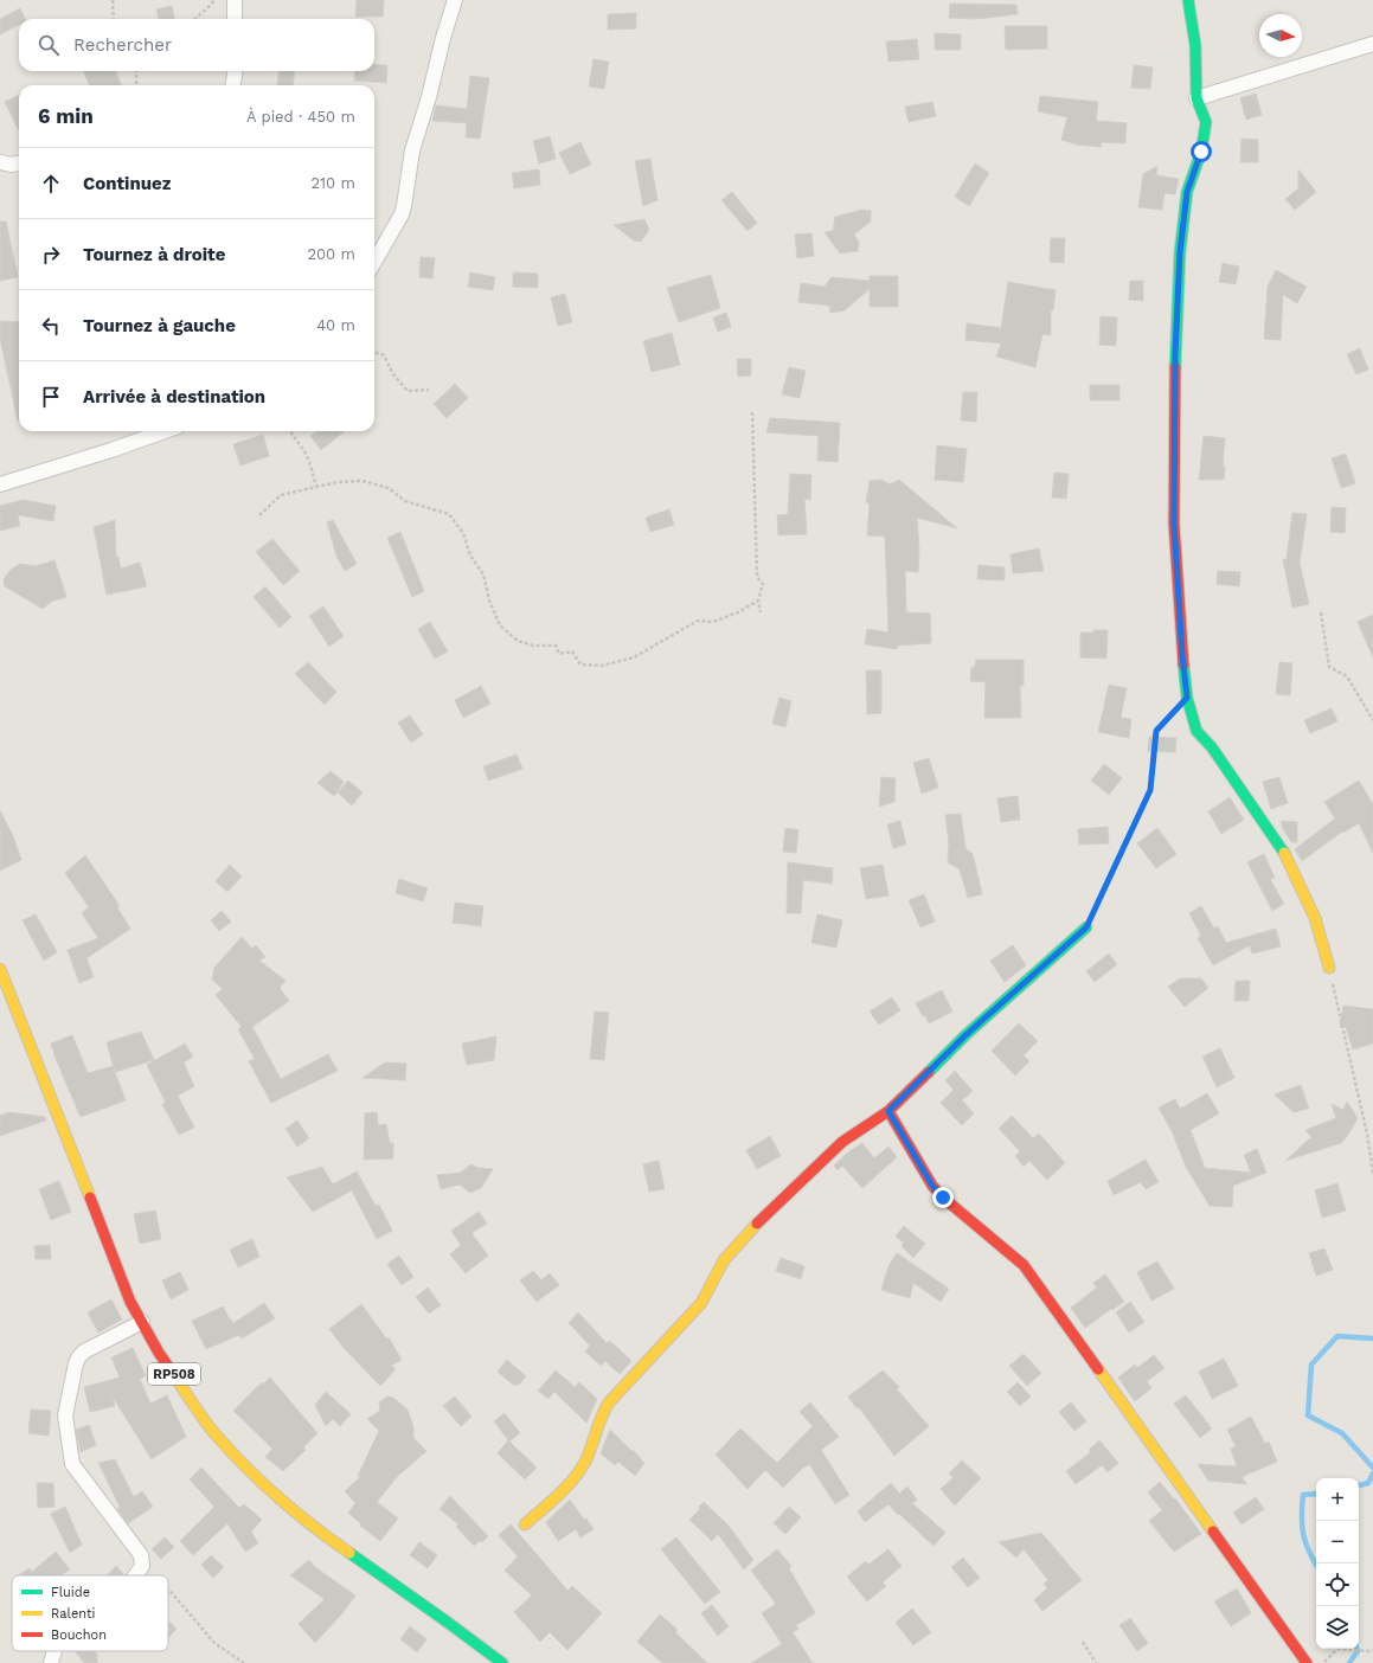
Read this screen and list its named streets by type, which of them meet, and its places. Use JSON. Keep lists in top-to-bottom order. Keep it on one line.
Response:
{"streets":{"street":["RP508"]},"legend":["Fluide","Ralenti","Bouchon"],"north":"right","page":{"search":"Rechercher","heading":["6 min","À pied · 450 m"],"list":[["Continuez","210 m"],["Tournez à droite","200 m"],["Tournez à gauche","40 m"],"Arrivée à destination"],"map_buttons":["+","−"]}}
